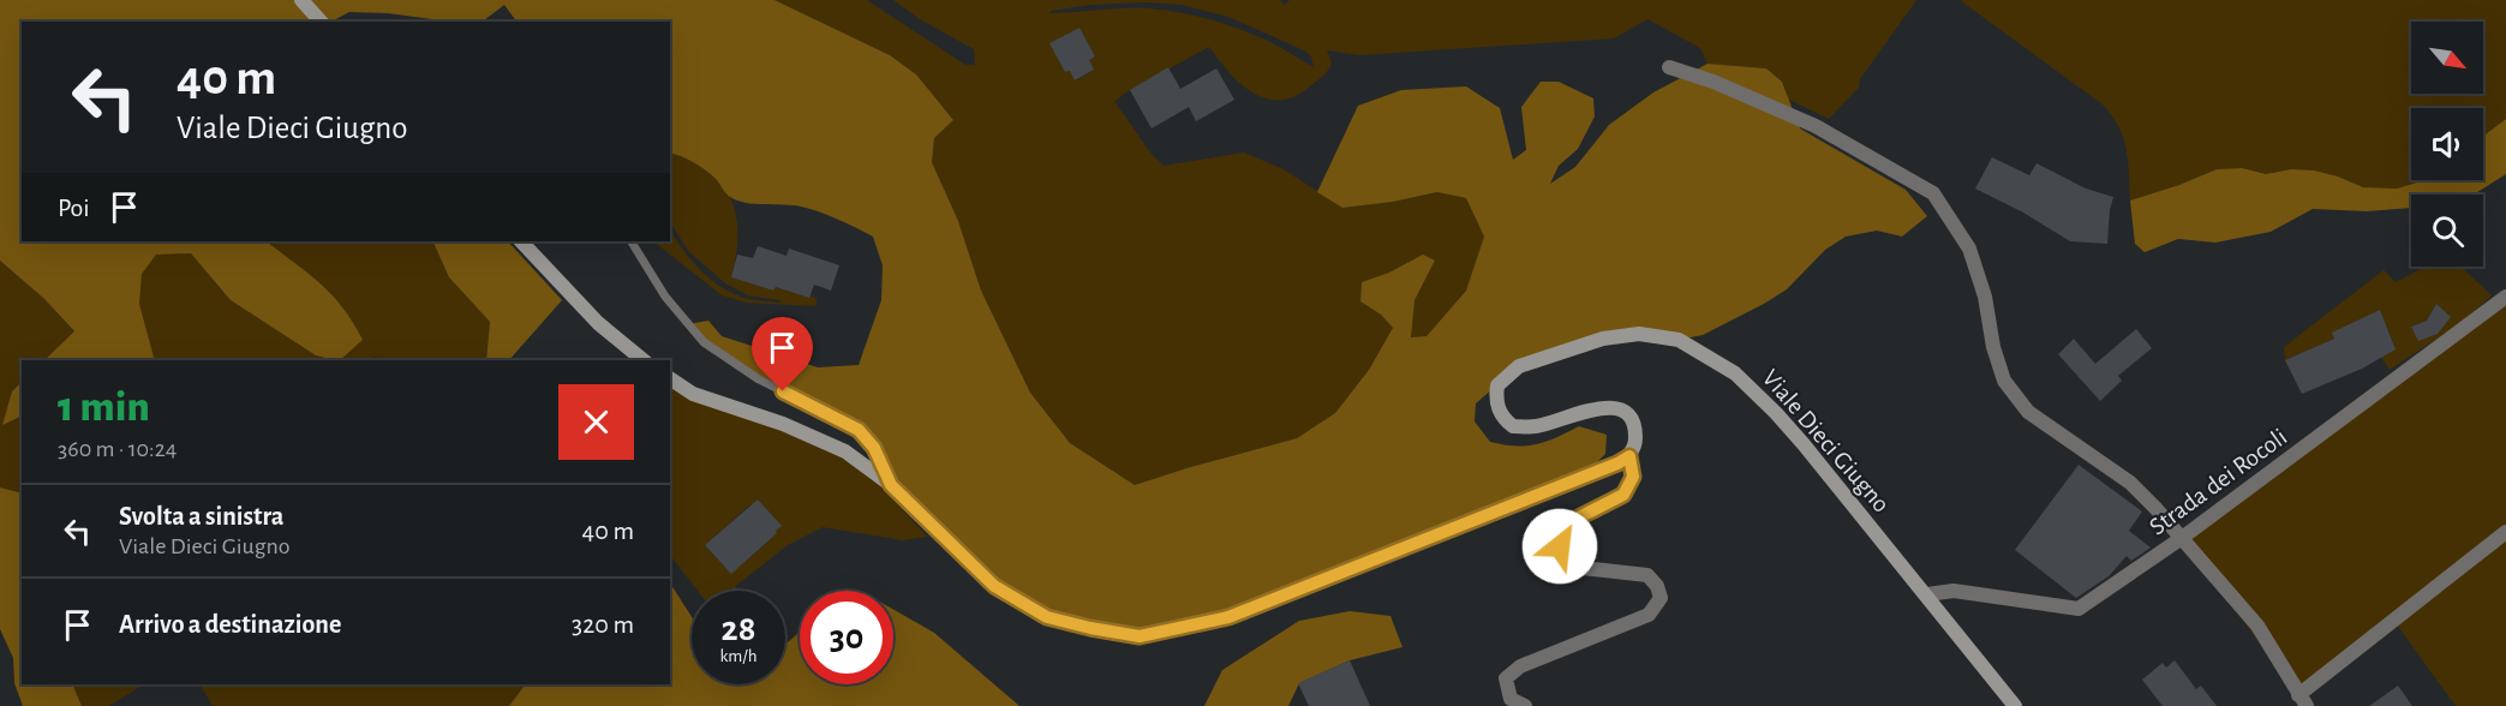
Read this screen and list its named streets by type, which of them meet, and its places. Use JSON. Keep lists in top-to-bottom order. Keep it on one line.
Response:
{"streets":{"main road":["Viale Dieci Giugno"],"street":["Strada dei Rocoli"]},"crossings":[["Viale Dieci Giugno","Strada dei Rocoli"]],"north":"bottom right","page":{"turn":["40 m","Viale Dieci Giugno"],"then":"Poi","heading":["1 min","360 m · 10:24"],"list":[{"name":"Svolta a sinistra","note":"Viale Dieci Giugno","value":"40 m"},{"name":"Arrivo a destinazione","value":"320 m"}],"speed":"28 km/h","limit":"30"}}
